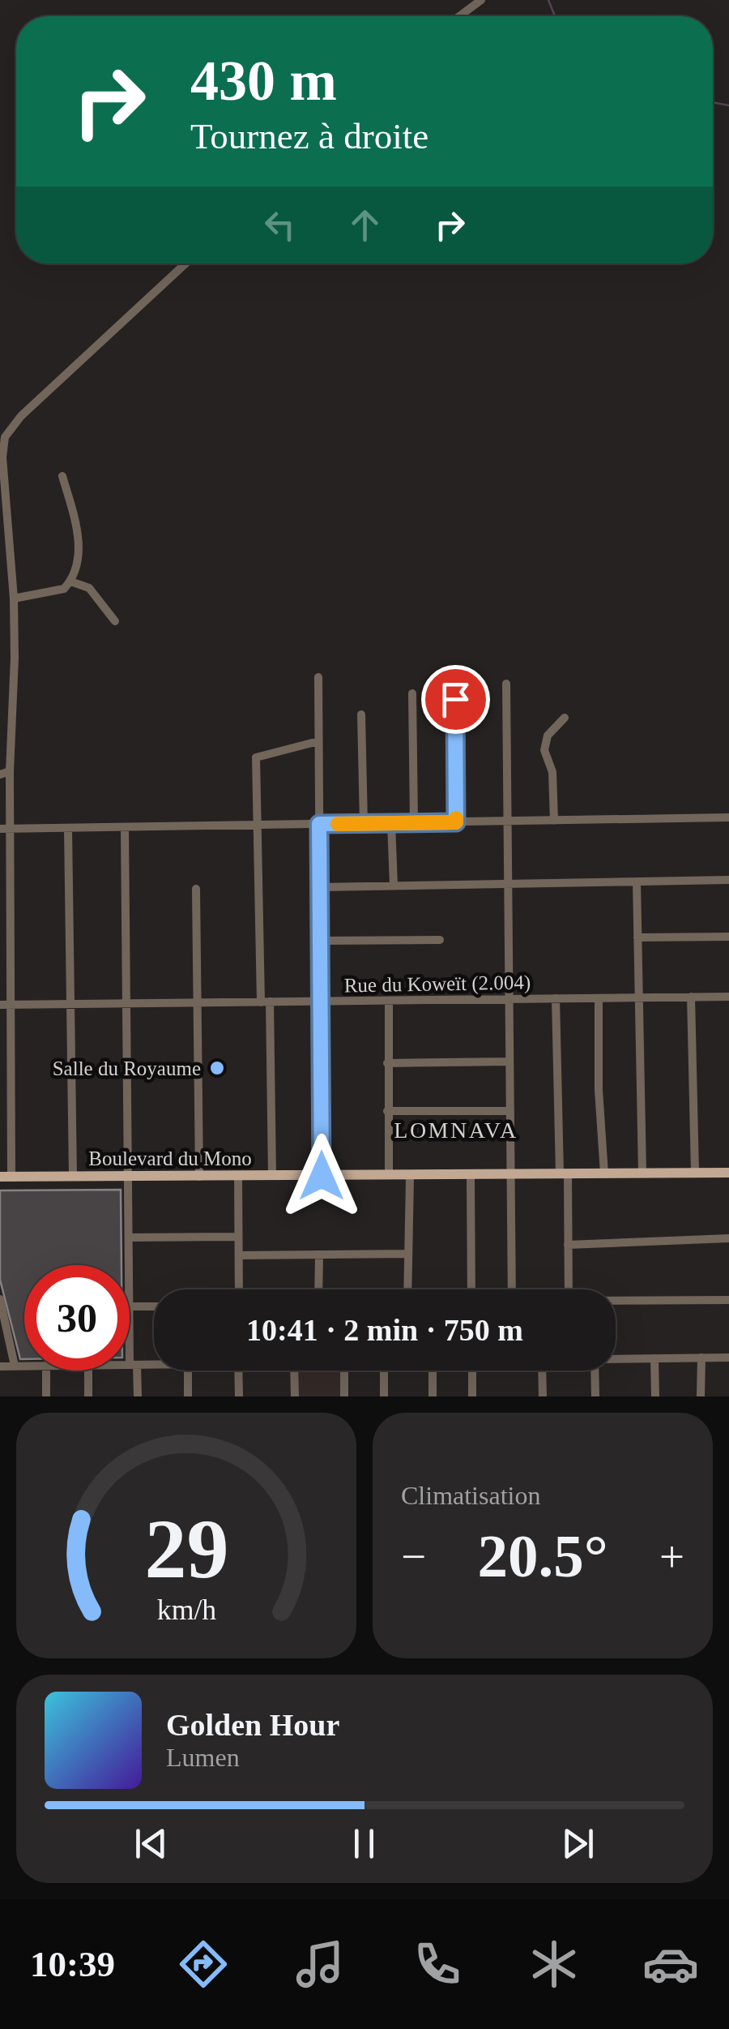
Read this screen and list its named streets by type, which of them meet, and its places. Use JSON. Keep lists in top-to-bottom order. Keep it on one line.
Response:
{"streets":{"main road":["Boulevard du Mono"],"street":["Rue du Koweït (2.004)"]},"districts":["LOMNAVA"],"places":["Salle du Royaume"],"page":{"turn":["430 m","Tournez à droite"],"limit":"30","trip":"10:41 · 2 min · 750 m","tile":"Climatisation","heat":["−","20.5°","+"],"song":["Golden Hour","Lumen"],"tabs":"10:39","gauge":["29","km/h"]}}
